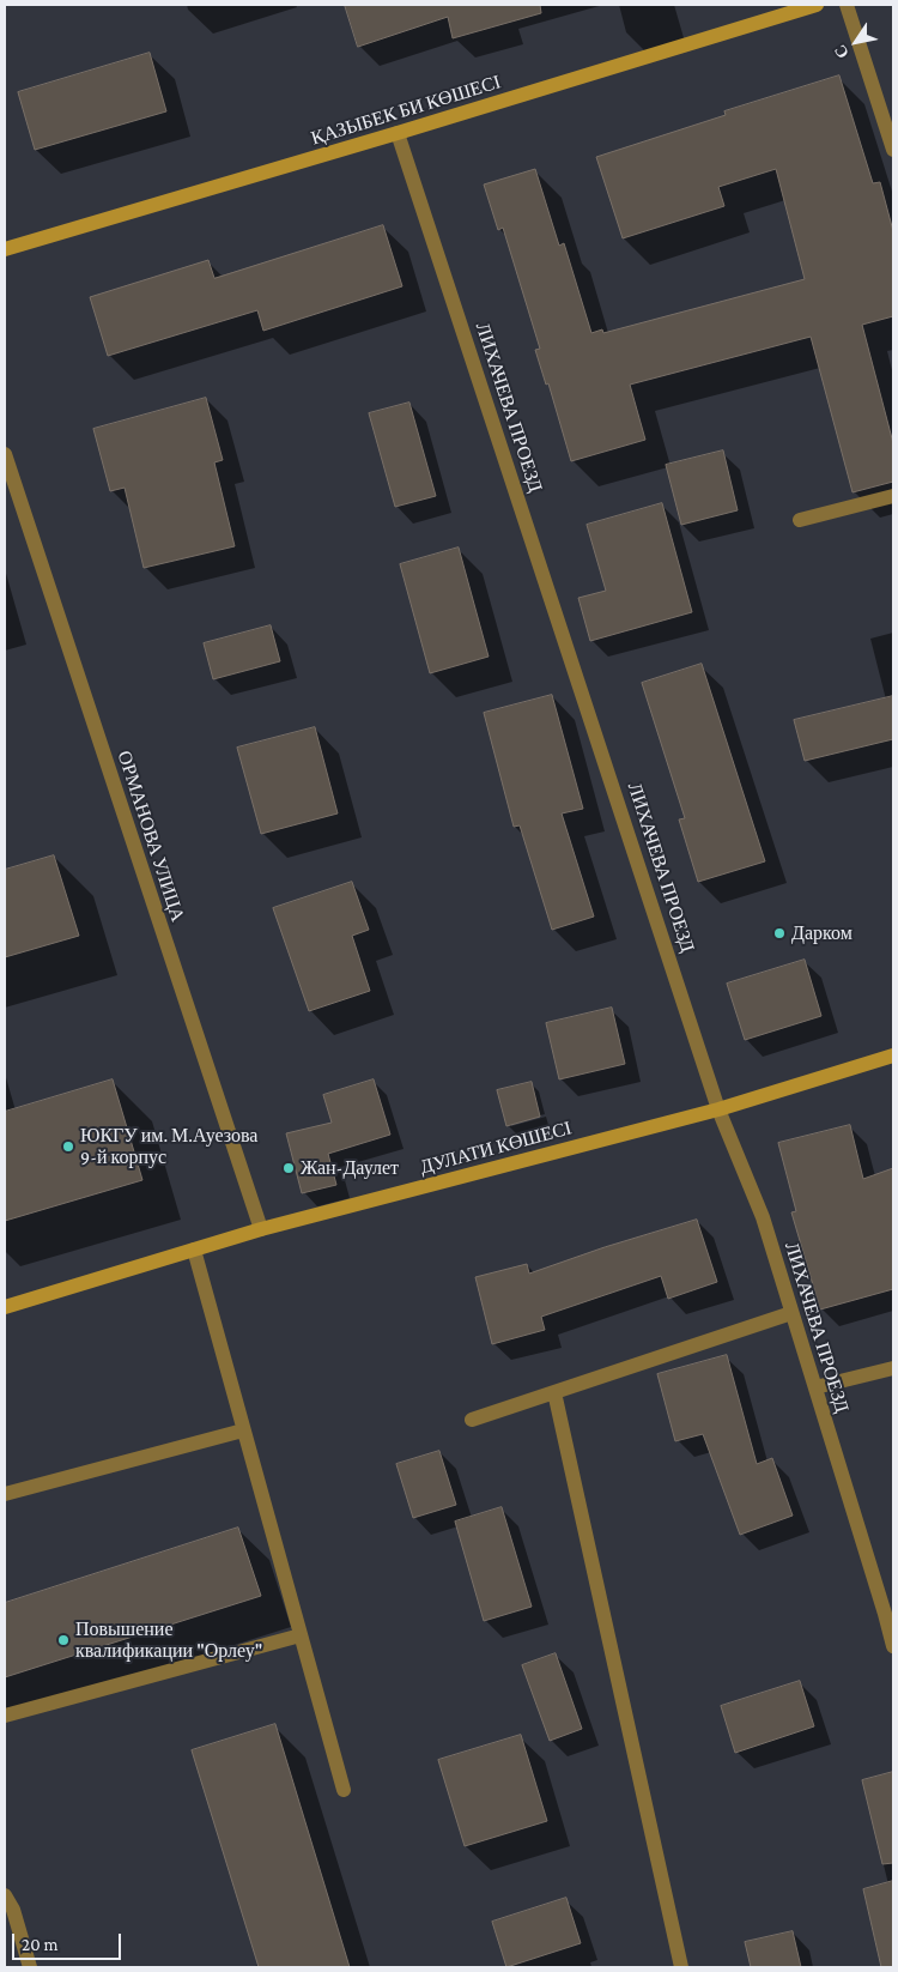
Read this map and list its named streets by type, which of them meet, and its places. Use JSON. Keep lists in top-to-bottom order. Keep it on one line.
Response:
{"streets":{"main road":["ҚАЗЫБЕК БИ КӨШЕСІ","ДУЛАТИ КӨШЕСІ"],"street":["ЛИХАЧЕВА ПРОЕЗД","ОРМАНОВА УЛИЦА"]},"crossings":[["ҚАЗЫБЕК БИ КӨШЕСІ","ЛИХАЧЕВА ПРОЕЗД"],["ЛИХАЧЕВА ПРОЕЗД","ДУЛАТИ КӨШЕСІ"],["ОРМАНОВА УЛИЦА","ДУЛАТИ КӨШЕСІ"]],"places":["Дарком","ЮКГУ им. М.Ауезова 9-й корпус","Жан-Даулет","Повышение квалификации \"Орлеу\""],"scale_bar":"20 m","north":"bottom left"}
